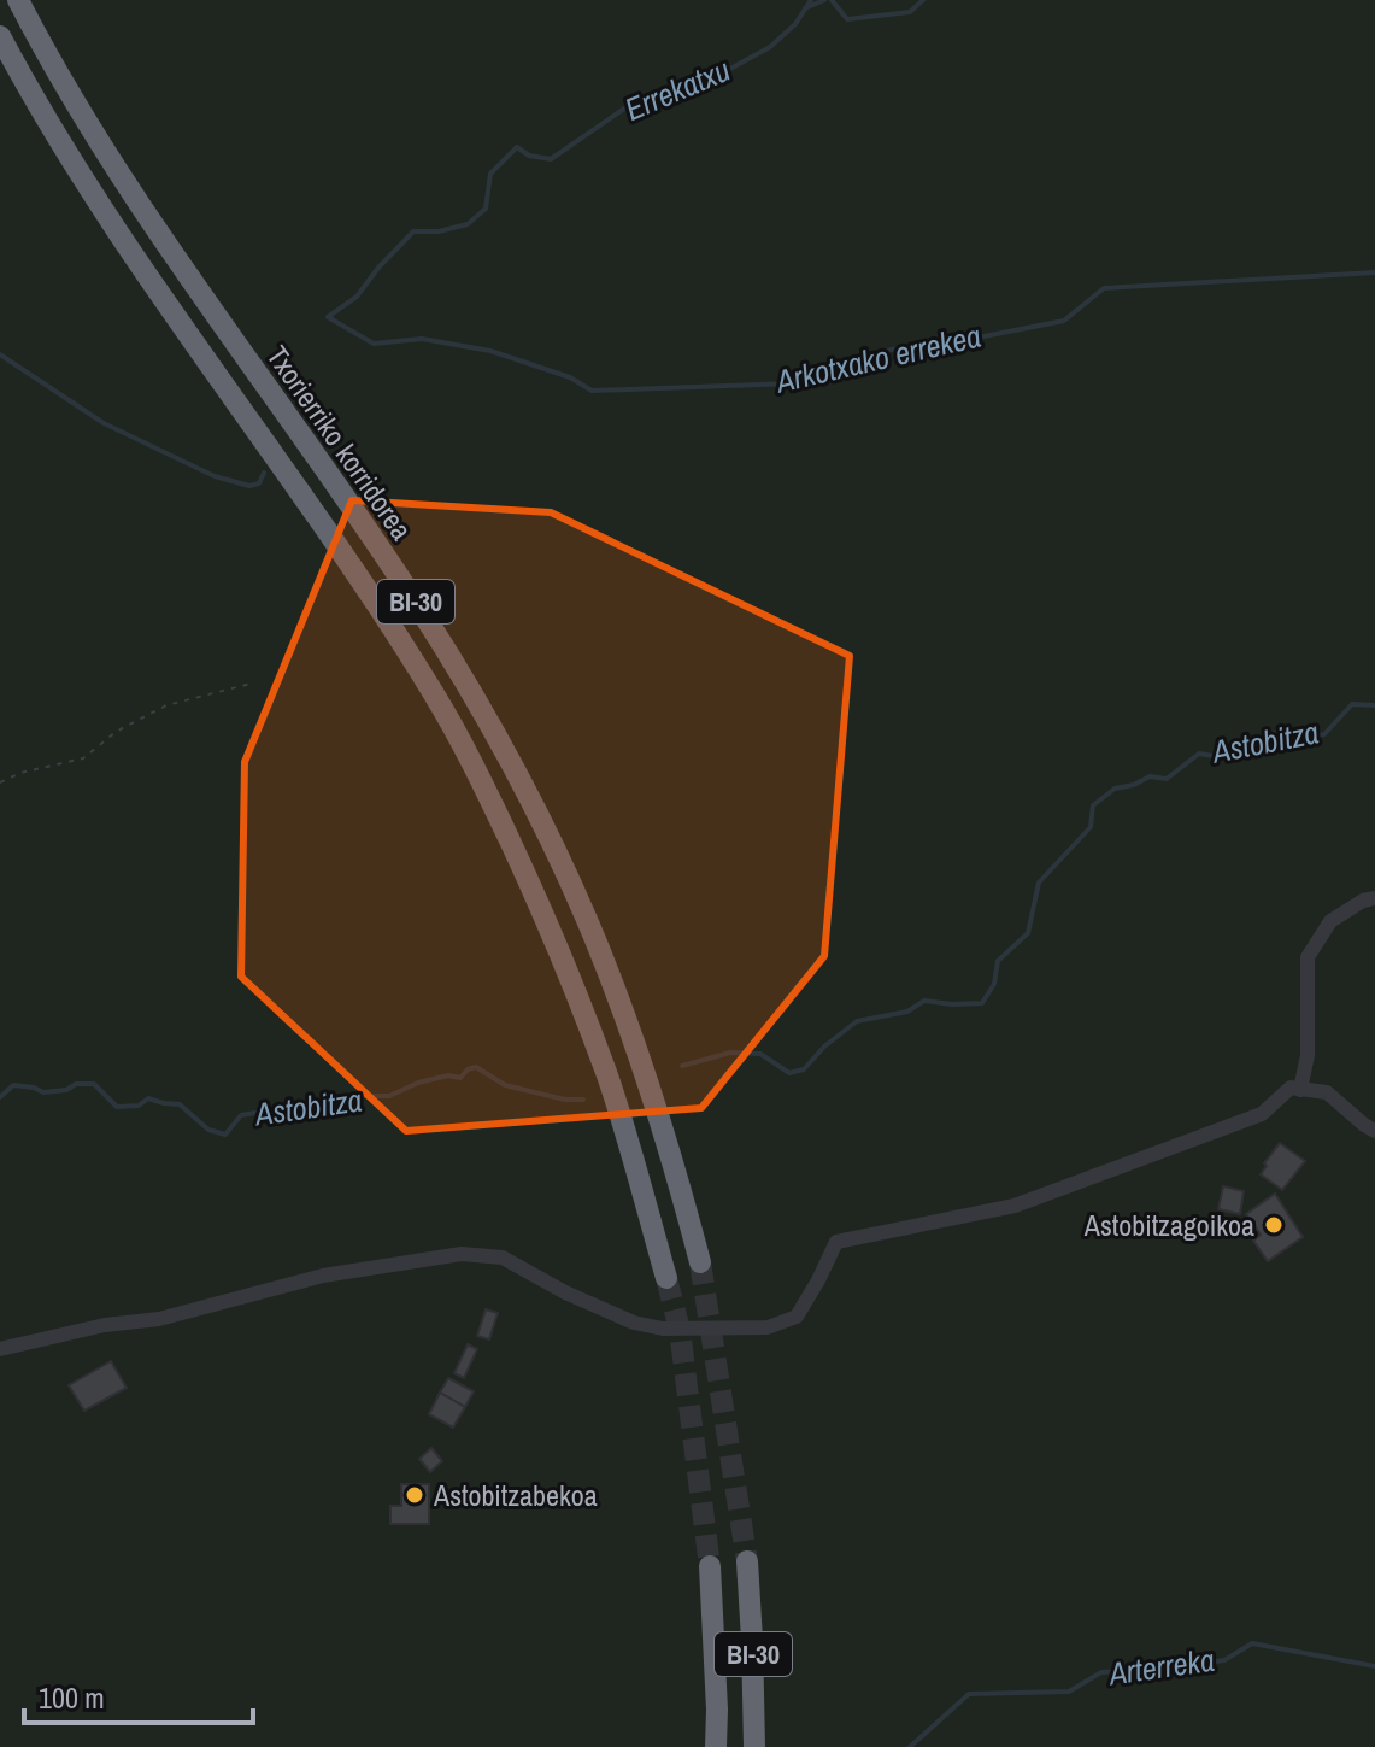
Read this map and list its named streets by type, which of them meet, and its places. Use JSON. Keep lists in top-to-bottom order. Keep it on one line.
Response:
{"streets":{"highway":["Txorierriko korridorea","BI-30"]},"water":["Errekatxu","Arkotxako errekea","Astobitza","Arterreka"],"places":["Astobitzagoikoa","Astobitzabekoa"],"scale_bar":"100 m"}
